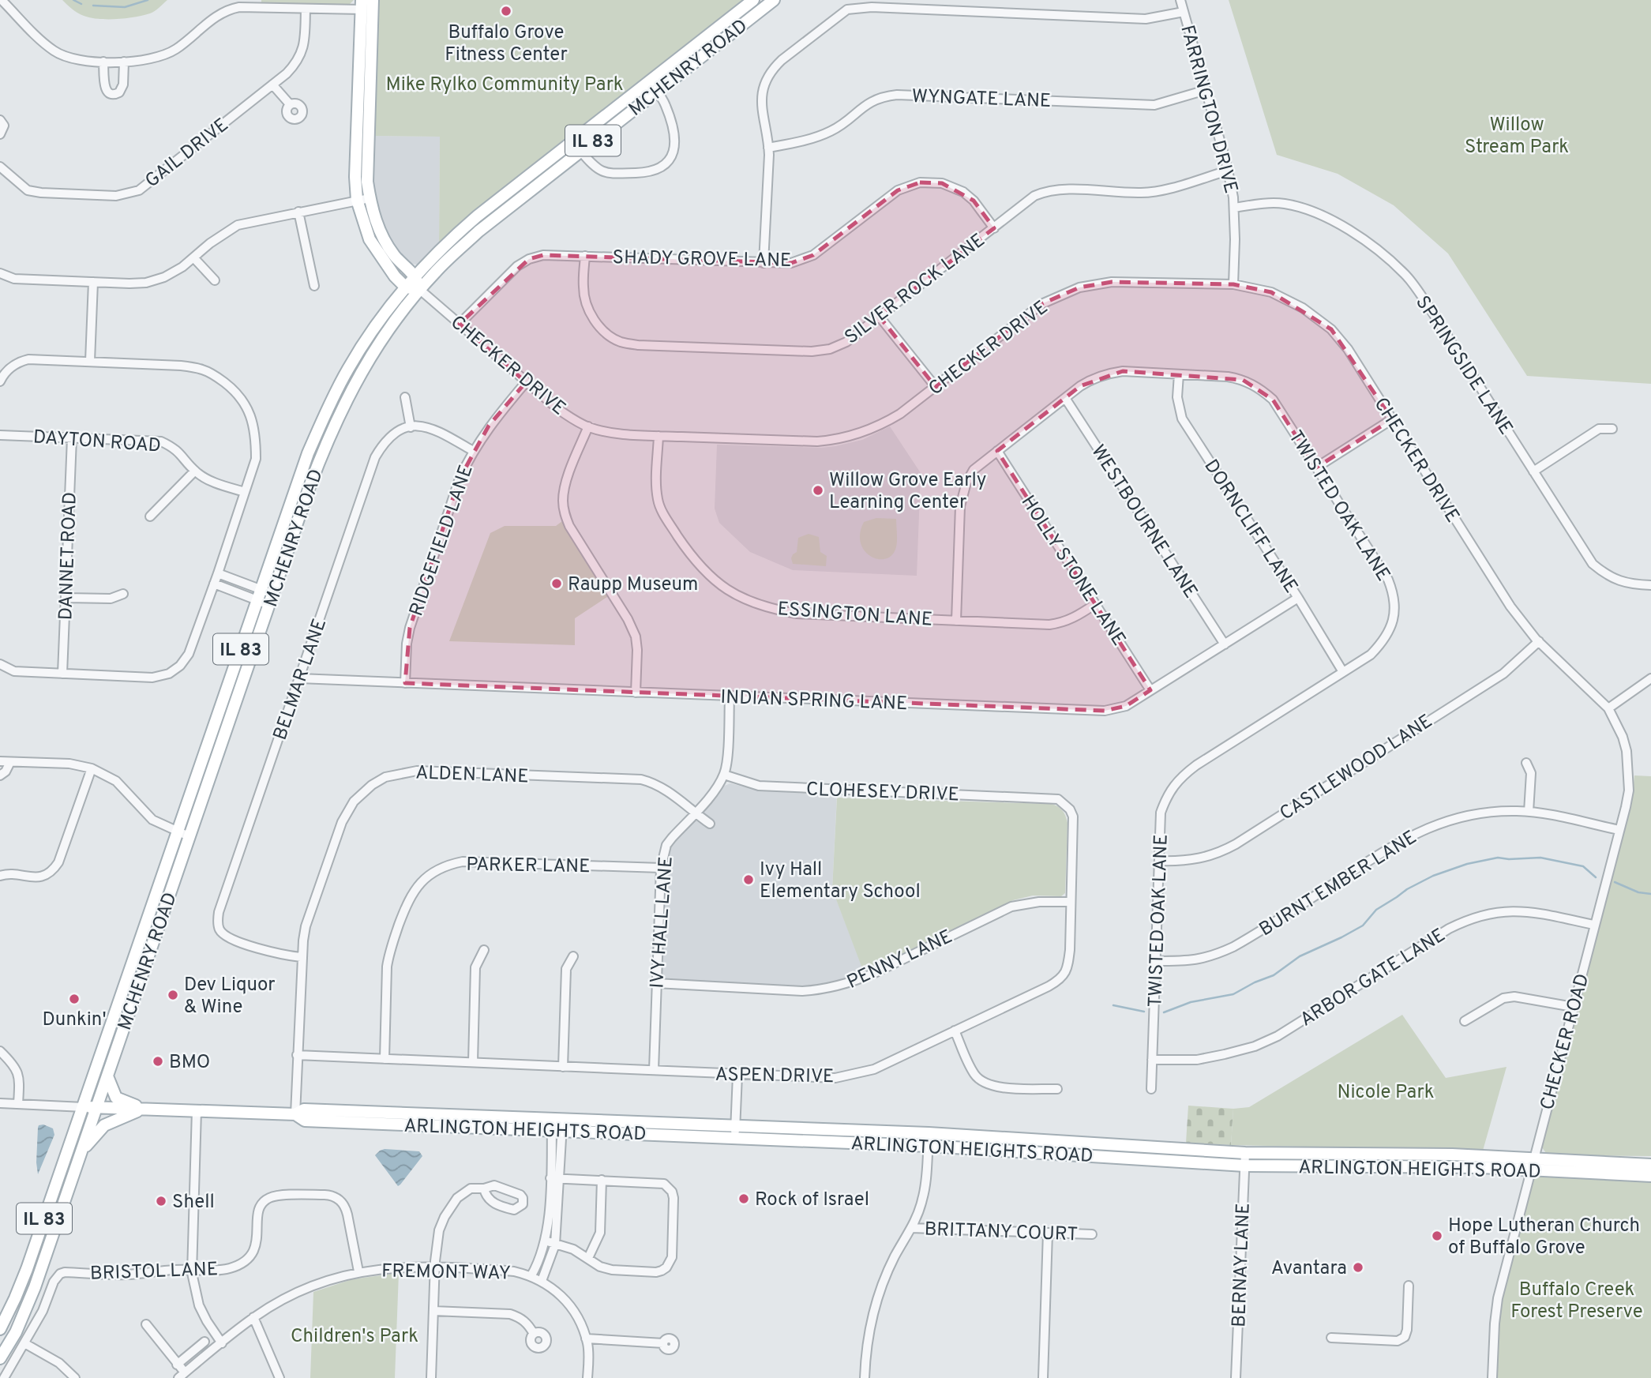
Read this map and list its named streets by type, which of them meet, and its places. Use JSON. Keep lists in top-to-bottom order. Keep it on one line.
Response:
{"streets":{"main road":["MCHENRY ROAD","IL 83","ARLINGTON HEIGHTS ROAD"],"street":["WYNGATE LANE","FARRINGTON DRIVE","GAIL DRIVE","SHADY GROVE LANE","SILVER ROCK LANE","CHECKER DRIVE","SPRINGSIDE LANE","DAYTON ROAD","TWISTED OAK LANE","WESTBOURNE LANE","DORNCLIFF LANE","RIDGEFIELD LANE","DANNET ROAD","HOLLY STONE LANE","ESSINGTON LANE","BELMAR LANE","INDIAN SPRING LANE","CASTLEWOOD LANE","ALDEN LANE","CLOHESEY DRIVE","PARKER LANE","BURNT EMBER LANE","IVY HALL LANE","PENNY LANE","ARBOR GATE LANE","CHECKER ROAD","ASPEN DRIVE","BRITTANY COURT","BERNAY LANE","BRISTOL LANE","FREMONT WAY"]},"crossings":[["MCHENRY ROAD","CHECKER DRIVE"],["MCHENRY ROAD","ARLINGTON HEIGHTS ROAD"],["WYNGATE LANE","FARRINGTON DRIVE"],["FARRINGTON DRIVE","SILVER ROCK LANE"],["FARRINGTON DRIVE","CHECKER DRIVE"],["FARRINGTON DRIVE","SPRINGSIDE LANE"],["SHADY GROVE LANE","SILVER ROCK LANE"],["SHADY GROVE LANE","CHECKER DRIVE"],["CHECKER DRIVE","RIDGEFIELD LANE"],["CHECKER DRIVE","ESSINGTON LANE"],["CHECKER DRIVE","CASTLEWOOD LANE"],["CHECKER DRIVE","CHECKER ROAD"],["DAYTON ROAD","DANNET ROAD"],["TWISTED OAK LANE","WESTBOURNE LANE"],["TWISTED OAK LANE","DORNCLIFF LANE"],["TWISTED OAK LANE","HOLLY STONE LANE"],["TWISTED OAK LANE","ESSINGTON LANE"],["TWISTED OAK LANE","CASTLEWOOD LANE"],["TWISTED OAK LANE","BURNT EMBER LANE"],["TWISTED OAK LANE","ARBOR GATE LANE"],["WESTBOURNE LANE","INDIAN SPRING LANE"],["DORNCLIFF LANE","INDIAN SPRING LANE"],["RIDGEFIELD LANE","INDIAN SPRING LANE"],["HOLLY STONE LANE","ESSINGTON LANE"],["HOLLY STONE LANE","INDIAN SPRING LANE"],["BELMAR LANE","INDIAN SPRING LANE"],["BELMAR LANE","ALDEN LANE"],["INDIAN SPRING LANE","IVY HALL LANE"],["ALDEN LANE","IVY HALL LANE"],["ALDEN LANE","ASPEN DRIVE"],["ALDEN LANE","ARLINGTON HEIGHTS ROAD"],["CLOHESEY DRIVE","IVY HALL LANE"],["CLOHESEY DRIVE","ASPEN DRIVE"],["PARKER LANE","IVY HALL LANE"],["PARKER LANE","ASPEN DRIVE"],["BURNT EMBER LANE","CHECKER ROAD"],["IVY HALL LANE","PENNY LANE"],["IVY HALL LANE","ASPEN DRIVE"],["PENNY LANE","ASPEN DRIVE"],["ARBOR GATE LANE","CHECKER ROAD"],["CHECKER ROAD","ARLINGTON HEIGHTS ROAD"],["ARLINGTON HEIGHTS ROAD","BERNAY LANE"],["BRISTOL LANE","FREMONT WAY"]],"parks":["Mike Rylko Community Park","Willow Stream Park","Nicole Park","Buffalo Creek Forest Preserve","Children's Park"],"places":["Buffalo Grove Fitness Center","Willow Grove Early Learning Center","Raupp Museum","Ivy Hall Elementary School","Dev Liquor & Wine","Dunkin'","BMO","Rock of Israel","Shell","Hope Lutheran Church of Buffalo Grove","Avantara"]}
